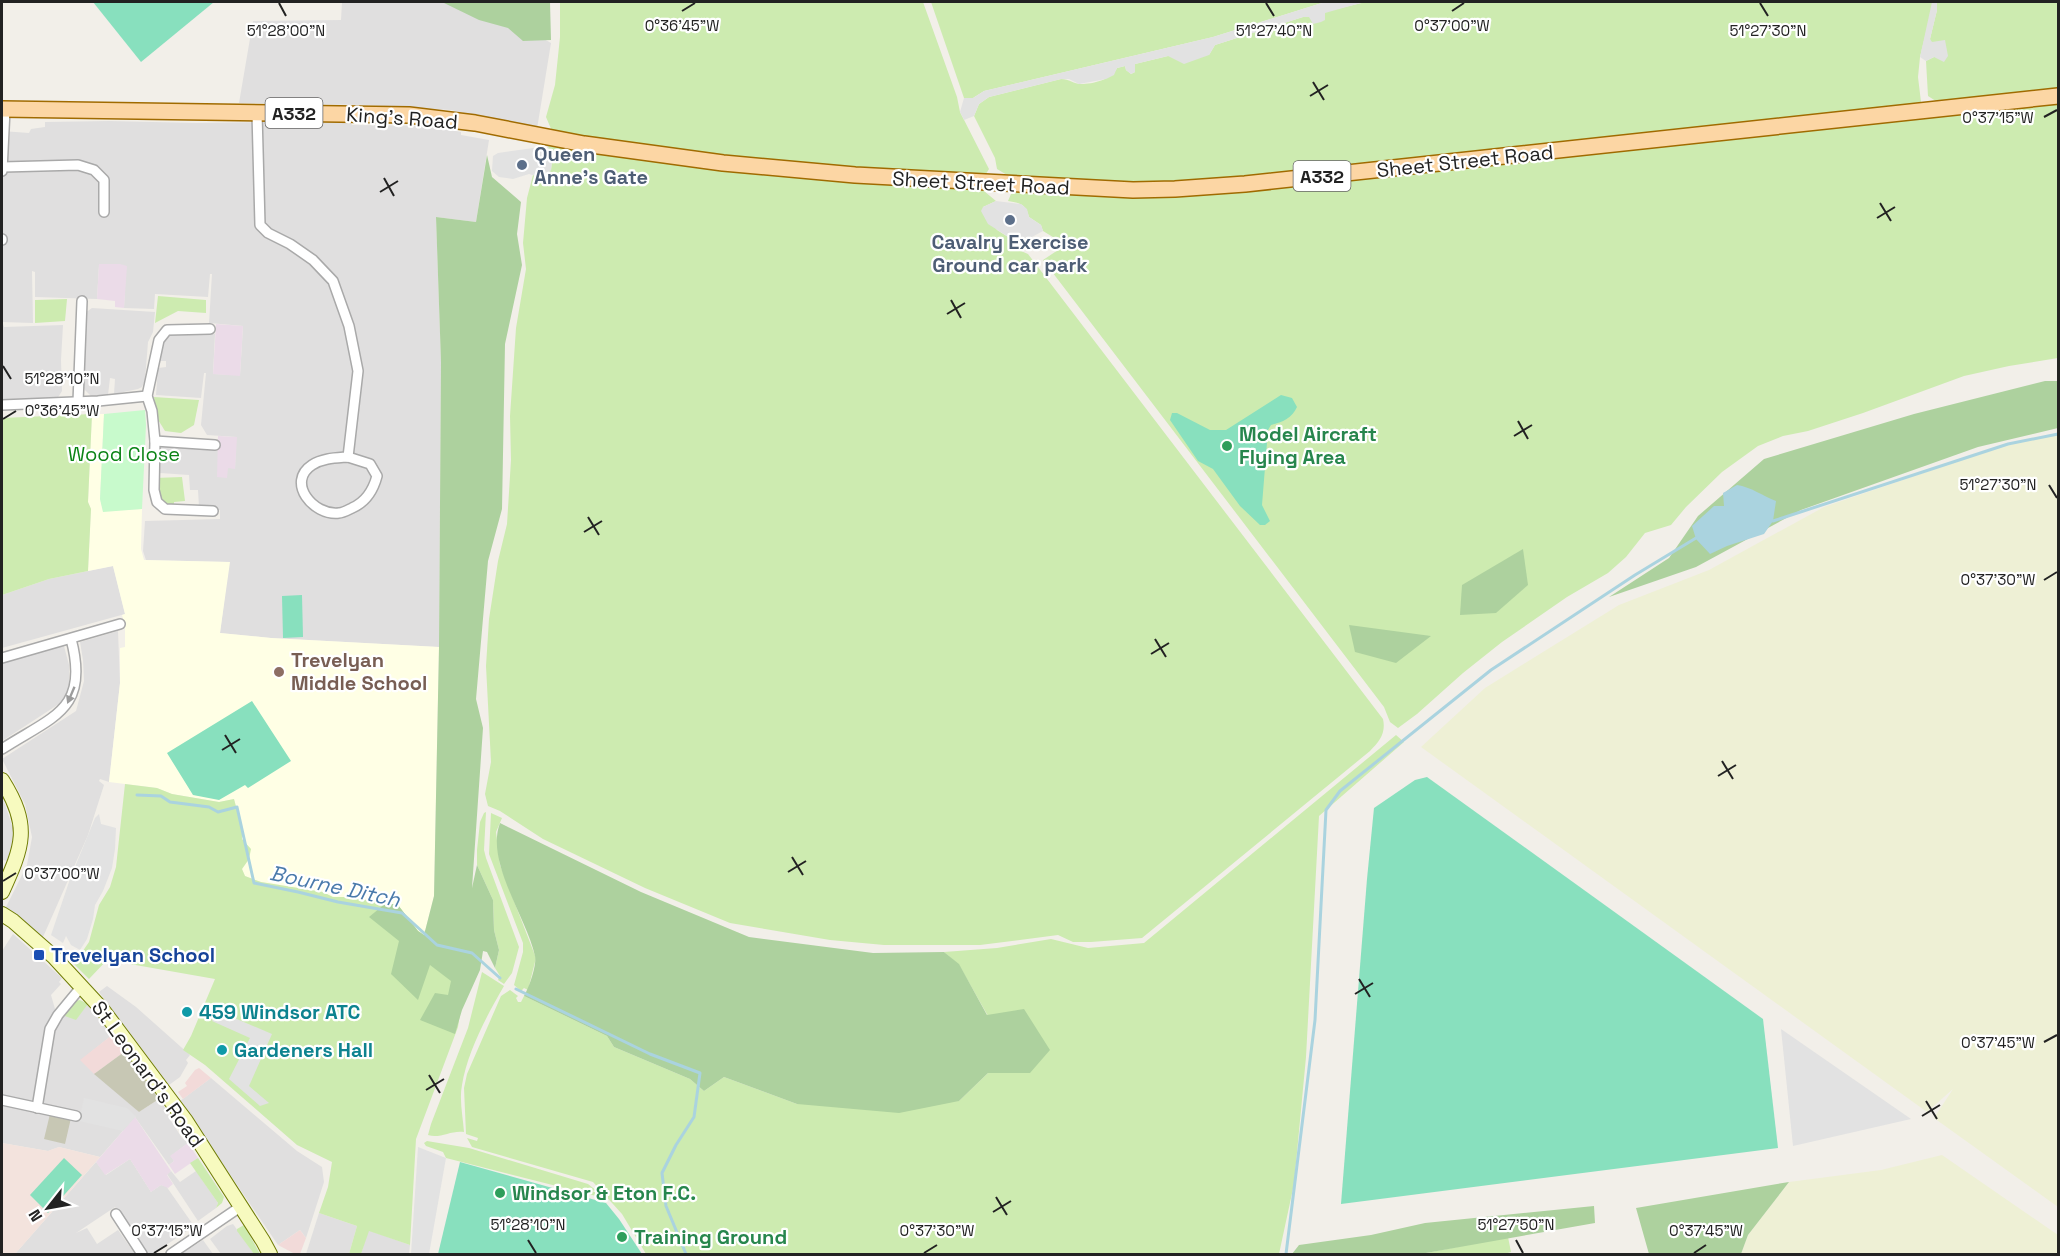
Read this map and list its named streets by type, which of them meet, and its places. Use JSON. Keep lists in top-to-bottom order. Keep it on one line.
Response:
{"streets":{"main road":["A332","King's Road","Sheet Street Road","St Leonard's Road"]},"crossings":[["King's Road","Sheet Street Road"]],"water":["Bourne Ditch"],"parks":["Wood Close"],"places":{"other":["Queen Anne's Gate","Cavalry Exercise Ground car park","Model Aircraft Flying Area","Trevelyan Middle School","459 Windsor ATC","Gardeners Hall","Windsor & Eton F.C.","Training Ground"],"transit":["Trevelyan School"]},"north":"bottom left","coordinates":["0°36'45\"W","0°37'00\"W","51°27'40\"N","51°27'30\"N","51°28'00\"N","0°37'15\"W","51°28'10\"N","0°37'30\"W","0°37'45\"W","51°27'50\"N"]}
